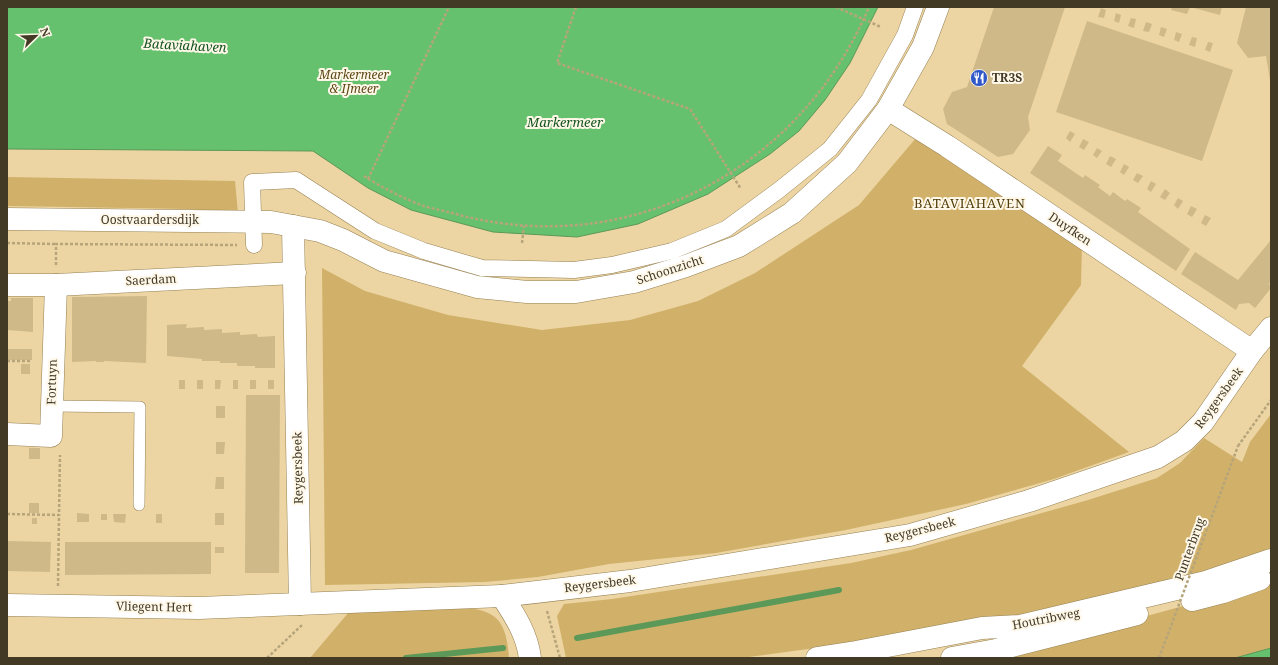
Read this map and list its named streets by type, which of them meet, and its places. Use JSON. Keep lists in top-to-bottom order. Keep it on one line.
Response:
{"streets":{"street":["Oostvaardersdijk","Duyfken","Schoonzicht","Saerdam","Fortuyn","Reygersbeek","Vliegent Hert","Houtribweg"],"path":["Punterbrug"]},"crossings":[["Oostvaardersdijk","Schoonzicht"],["Oostvaardersdijk","Reygersbeek"],["Duyfken","Schoonzicht"],["Duyfken","Reygersbeek"],["Schoonzicht","Reygersbeek"],["Saerdam","Fortuyn"],["Saerdam","Reygersbeek"],["Reygersbeek","Vliegent Hert"]],"districts":["BATAVIAHAVEN"],"water":["Bataviahaven","Markermeer"],"parks":["Markermeer & IJmeer"],"places":{"restaurant":["TR3S"]},"north":"top right"}
